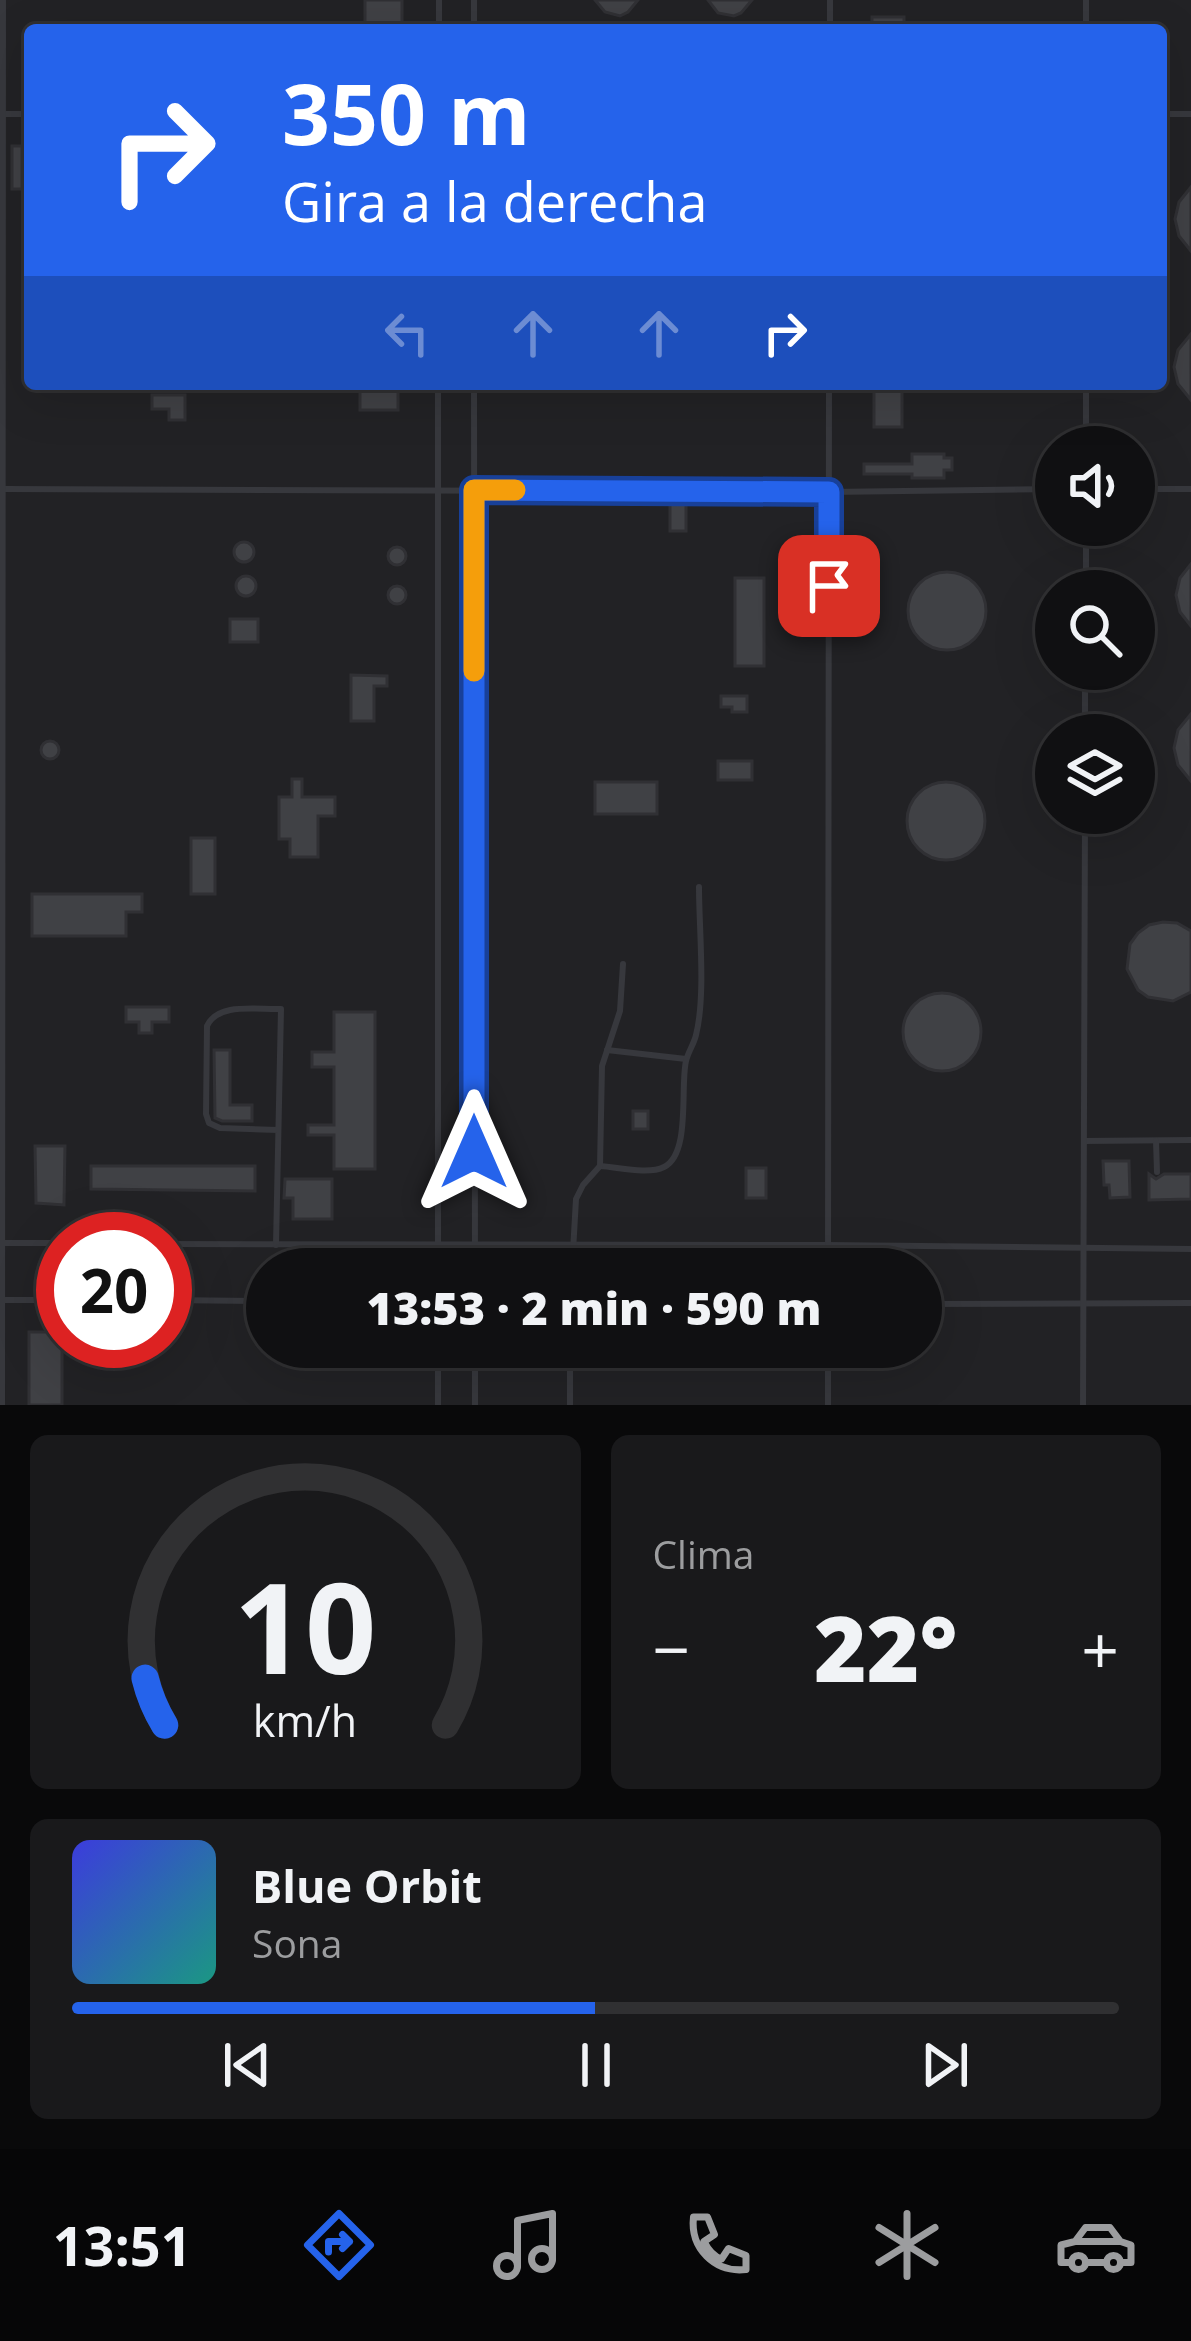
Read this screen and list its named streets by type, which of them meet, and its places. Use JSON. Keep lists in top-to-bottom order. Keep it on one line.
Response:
{"page":{"turn":["350 m","Gira a la derecha"],"limit":"20","trip":"13:53 · 2 min · 590 m","tile":"Clima","heat":["−","22°","+"],"song":["Blue Orbit","Sona"],"tabs":"13:51","gauge":["10","km/h"]}}
